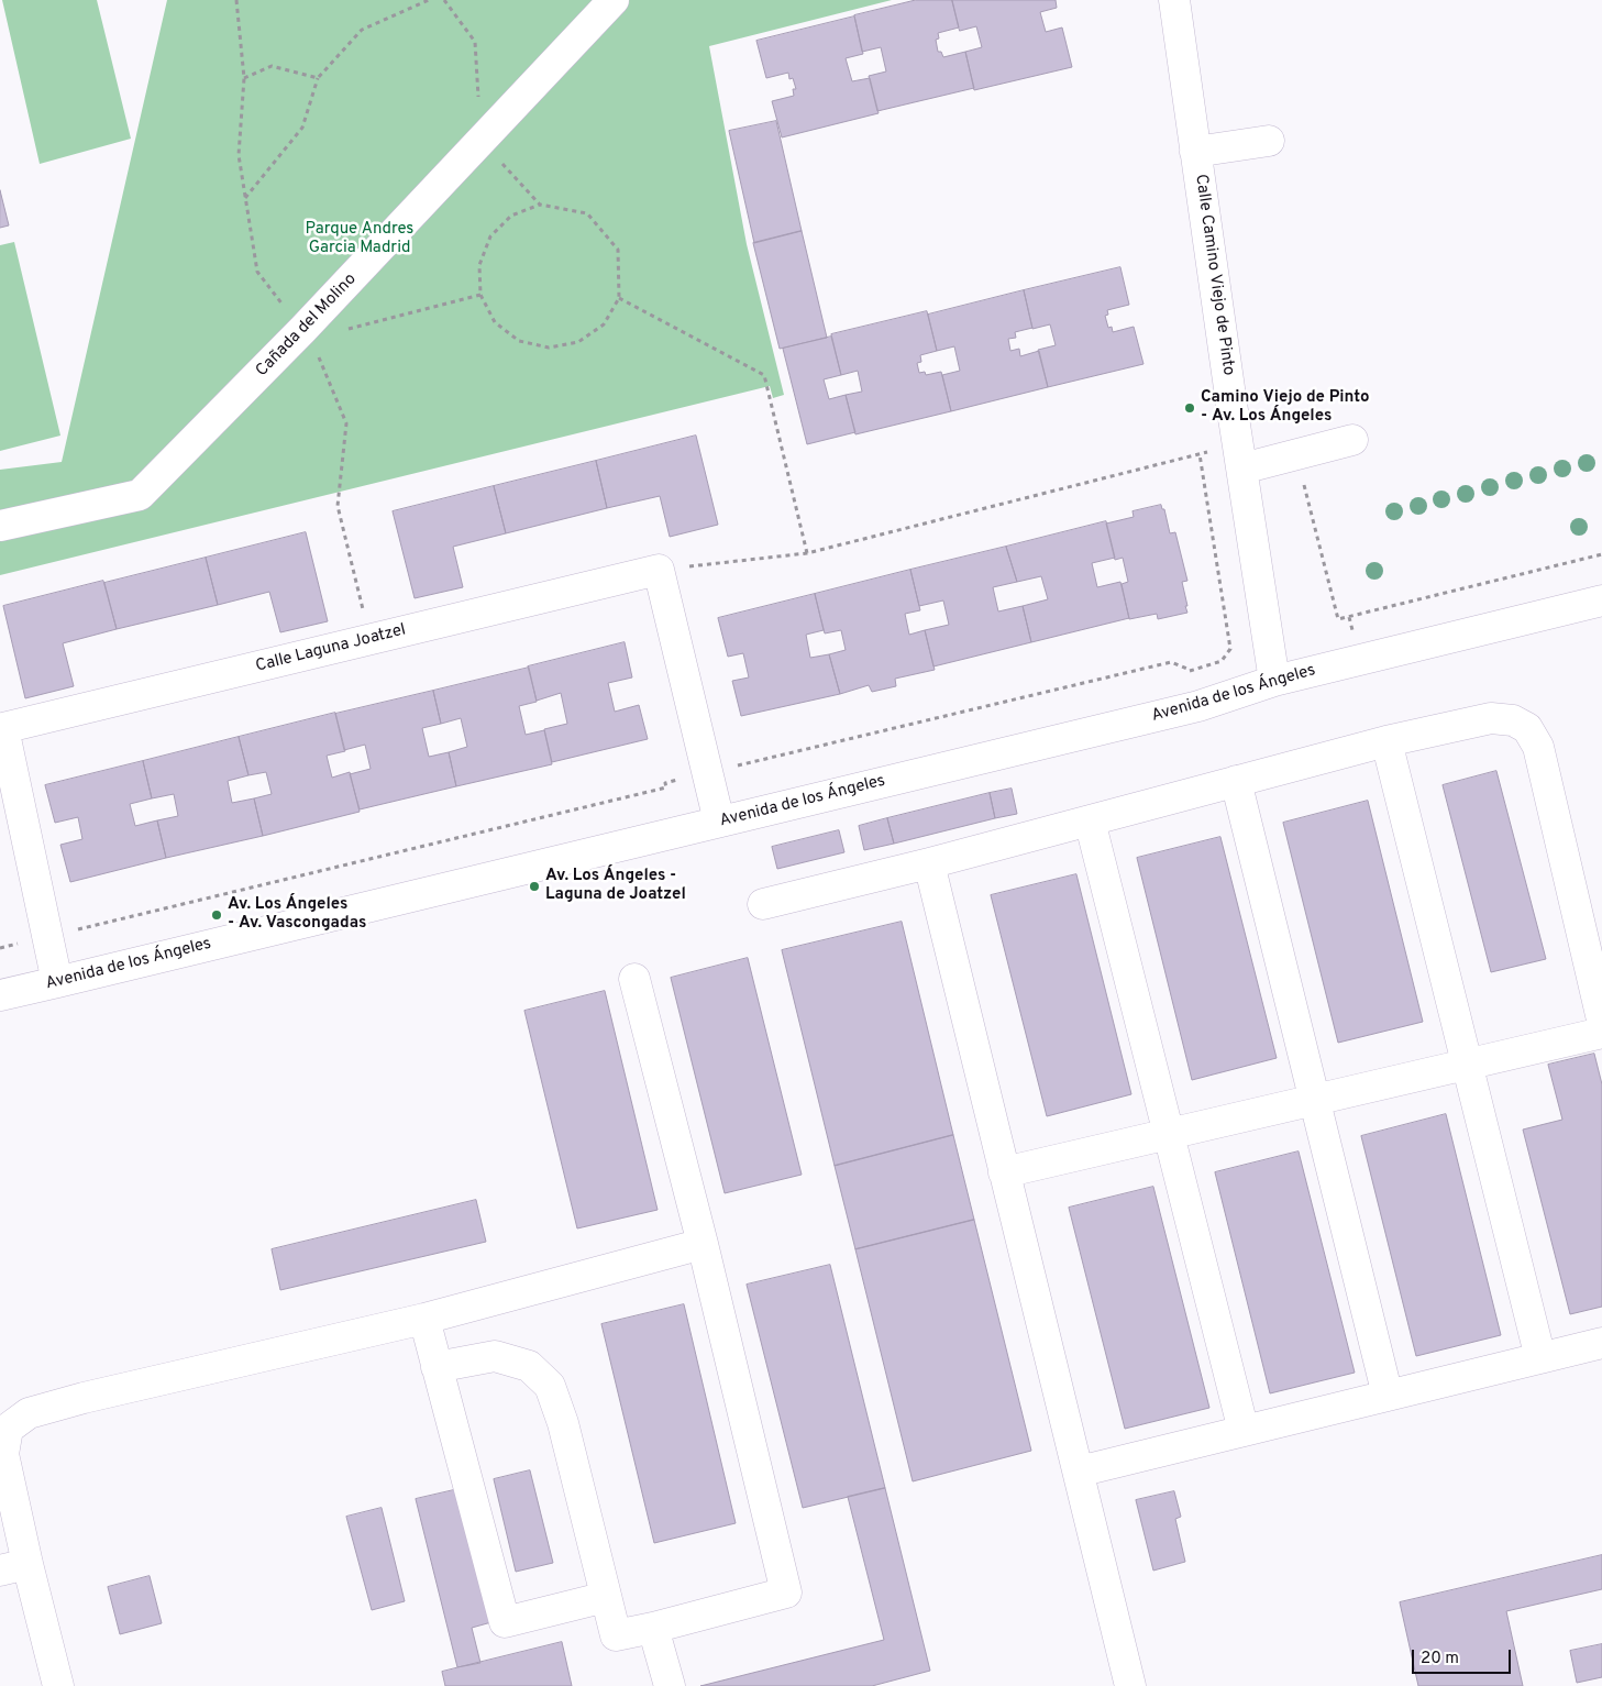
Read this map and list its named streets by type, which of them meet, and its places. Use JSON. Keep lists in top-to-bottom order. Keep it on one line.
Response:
{"streets":{"street":["Calle Camino Viejo de Pinto","Cañada del Molino","Calle Laguna Joatzel","Avenida de los Ángeles"]},"crossings":[["Calle Camino Viejo de Pinto","Avenida de los Ángeles"],["Calle Laguna Joatzel","Avenida de los Ángeles"]],"parks":["Parque Andres Garcia Madrid"],"places":["Camino Viejo de Pinto - Av. Los Ángeles","Av. Los Ángeles - Laguna de Joatzel","Av. Los Ángeles - Av. Vascongadas"],"scale_bar":"20 m"}
